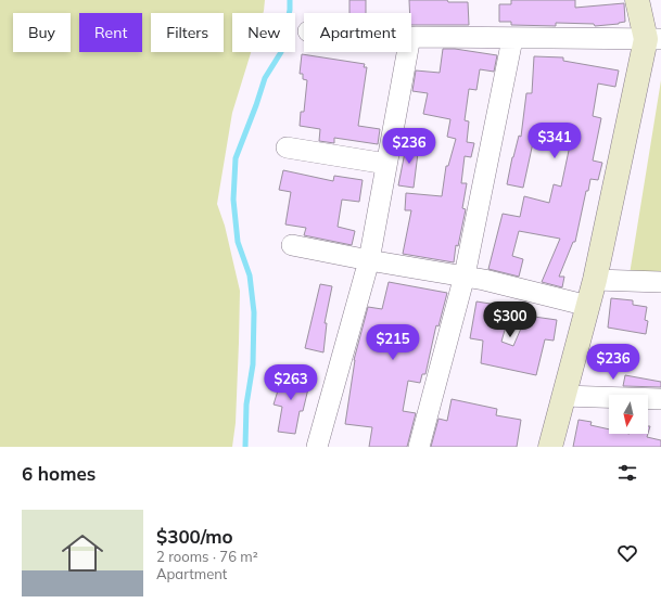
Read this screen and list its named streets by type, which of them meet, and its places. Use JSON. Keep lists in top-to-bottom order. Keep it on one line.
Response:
{"north":"bottom","page":{"chip":["Buy","Rent","Filters","New","Apartment"],"price":["$341","$236","$300","$215","$236","$263"],"heading":"6 homes","list":[{"name":"$300/mo","note":"2 rooms · 76 m² · Apartment"}]}}
